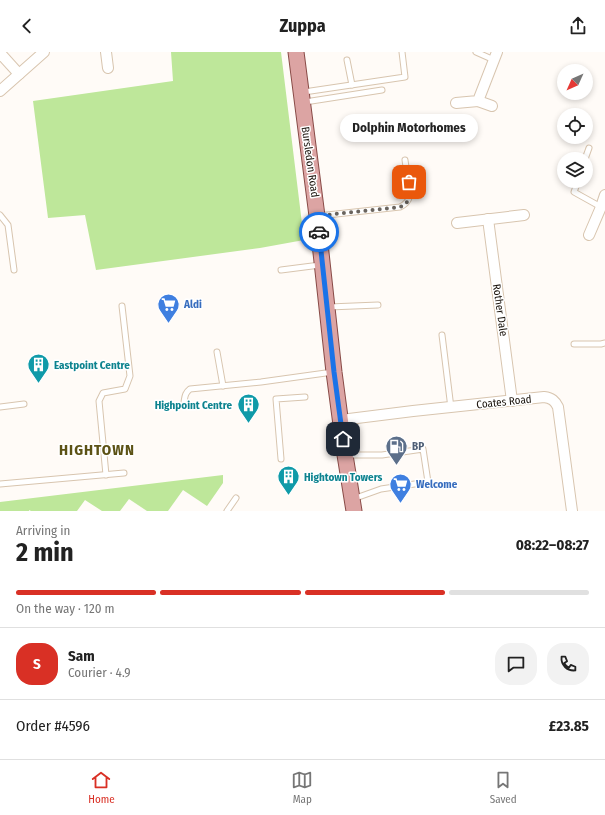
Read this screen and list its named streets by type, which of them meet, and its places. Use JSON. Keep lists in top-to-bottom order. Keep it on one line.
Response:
{"streets":{"main road":["Bursledon Road"],"street":["Rother Dale","Coates Road"]},"crossings":[["Bursledon Road","Coates Road"],["Rother Dale","Coates Road"]],"districts":["HIGHTOWN"],"places":{"other":["Dolphin Motorhomes"],"supermarket":["Aldi","Welcome"],"building":["Eastpoint Centre","Highpoint Centre","Hightown Towers"],"fuel station":["BP"]},"north":"bottom left","page":{"header":"Zuppa","bubble":"Dolphin Motorhomes","heading":["2 min","Arriving in","08:22–08:27"],"panel":["Sam","Courier · 4.9","Order #4596","£23.85"],"bar":"On the way · 120 m","round":"S","tabs":["Home","Map","Saved"]}}
